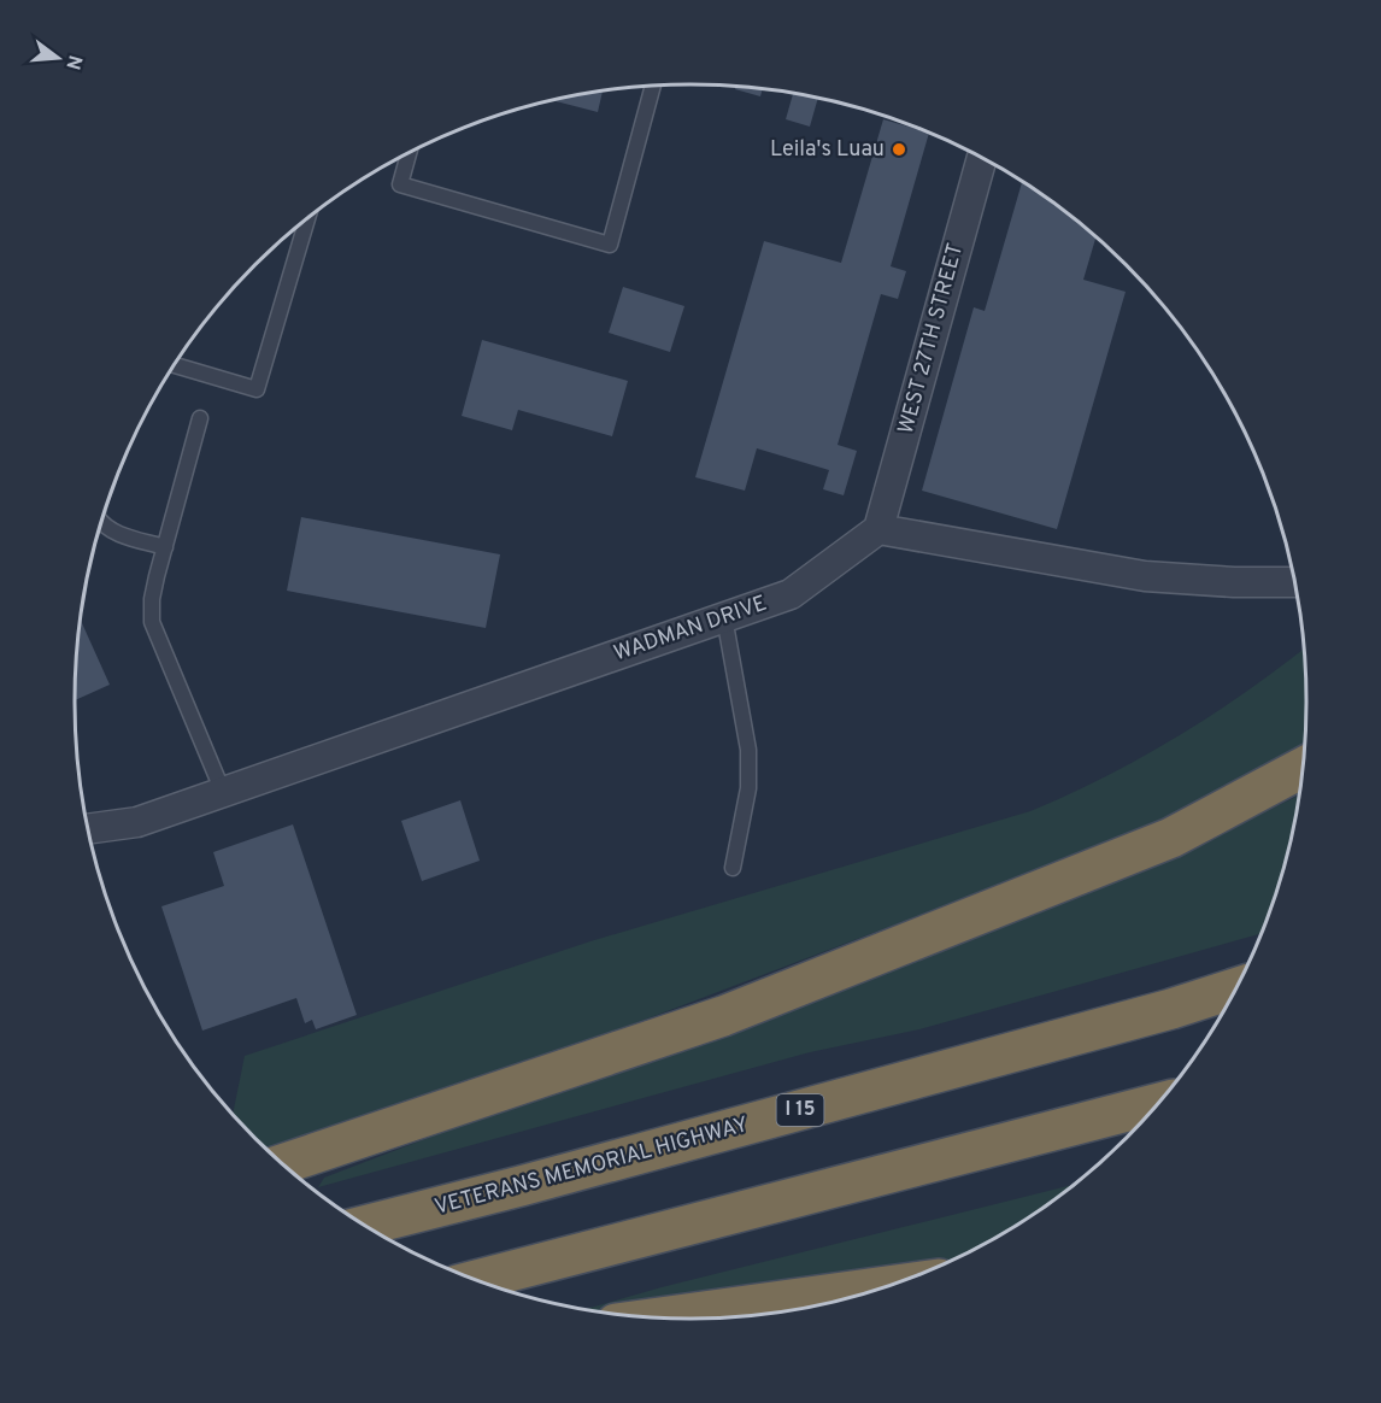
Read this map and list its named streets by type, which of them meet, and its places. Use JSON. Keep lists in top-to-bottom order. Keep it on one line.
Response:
{"streets":{"highway":["I 15","VETERANS MEMORIAL HIGHWAY"],"street":["WEST 27TH STREET","WADMAN DRIVE"]},"crossings":[["WEST 27TH STREET","WADMAN DRIVE"]],"places":["Leila's Luau"],"north":"right"}
